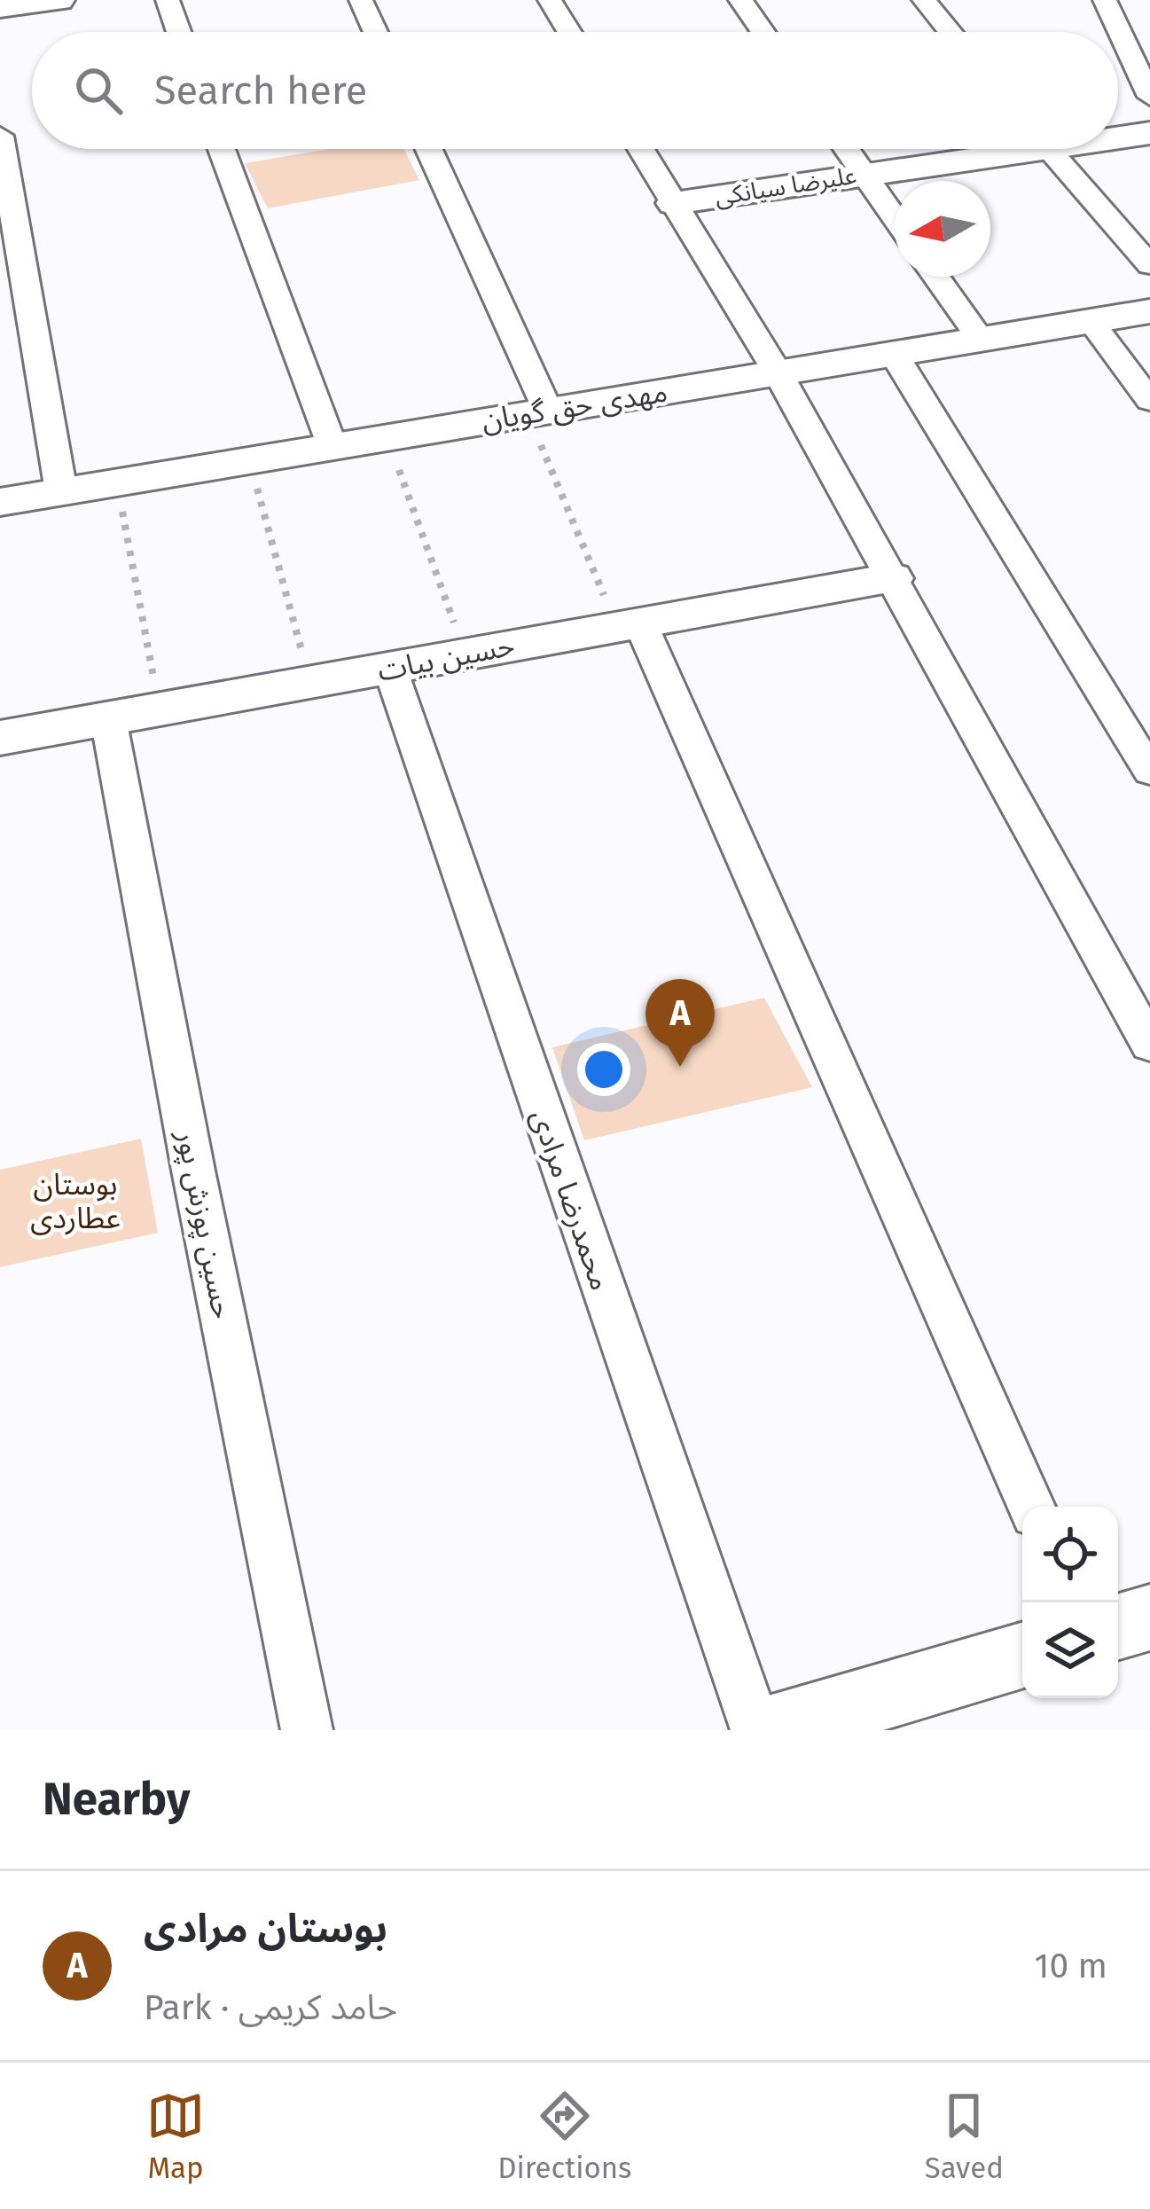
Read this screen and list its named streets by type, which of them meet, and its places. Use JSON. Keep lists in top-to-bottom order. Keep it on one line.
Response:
{"streets":{"street":["علیرضا سیانکی","مهدی حق گویان","حسین بیات","محمدرضا مرادی","حسین پوزش پور"]},"crossings":[["حسین بیات","محمدرضا مرادی"],["حسین بیات","حسین پوزش پور"]],"parks":["بوستان عطاردی"],"north":"left","page":{"search":"Search here","pins":"A","heading":"Nearby","list":[{"mark":"A","name":"بوستان مرادی","note":"Park · حامد کریمی","value":"10 m"}],"nav":["Map","Directions","Saved"]}}
